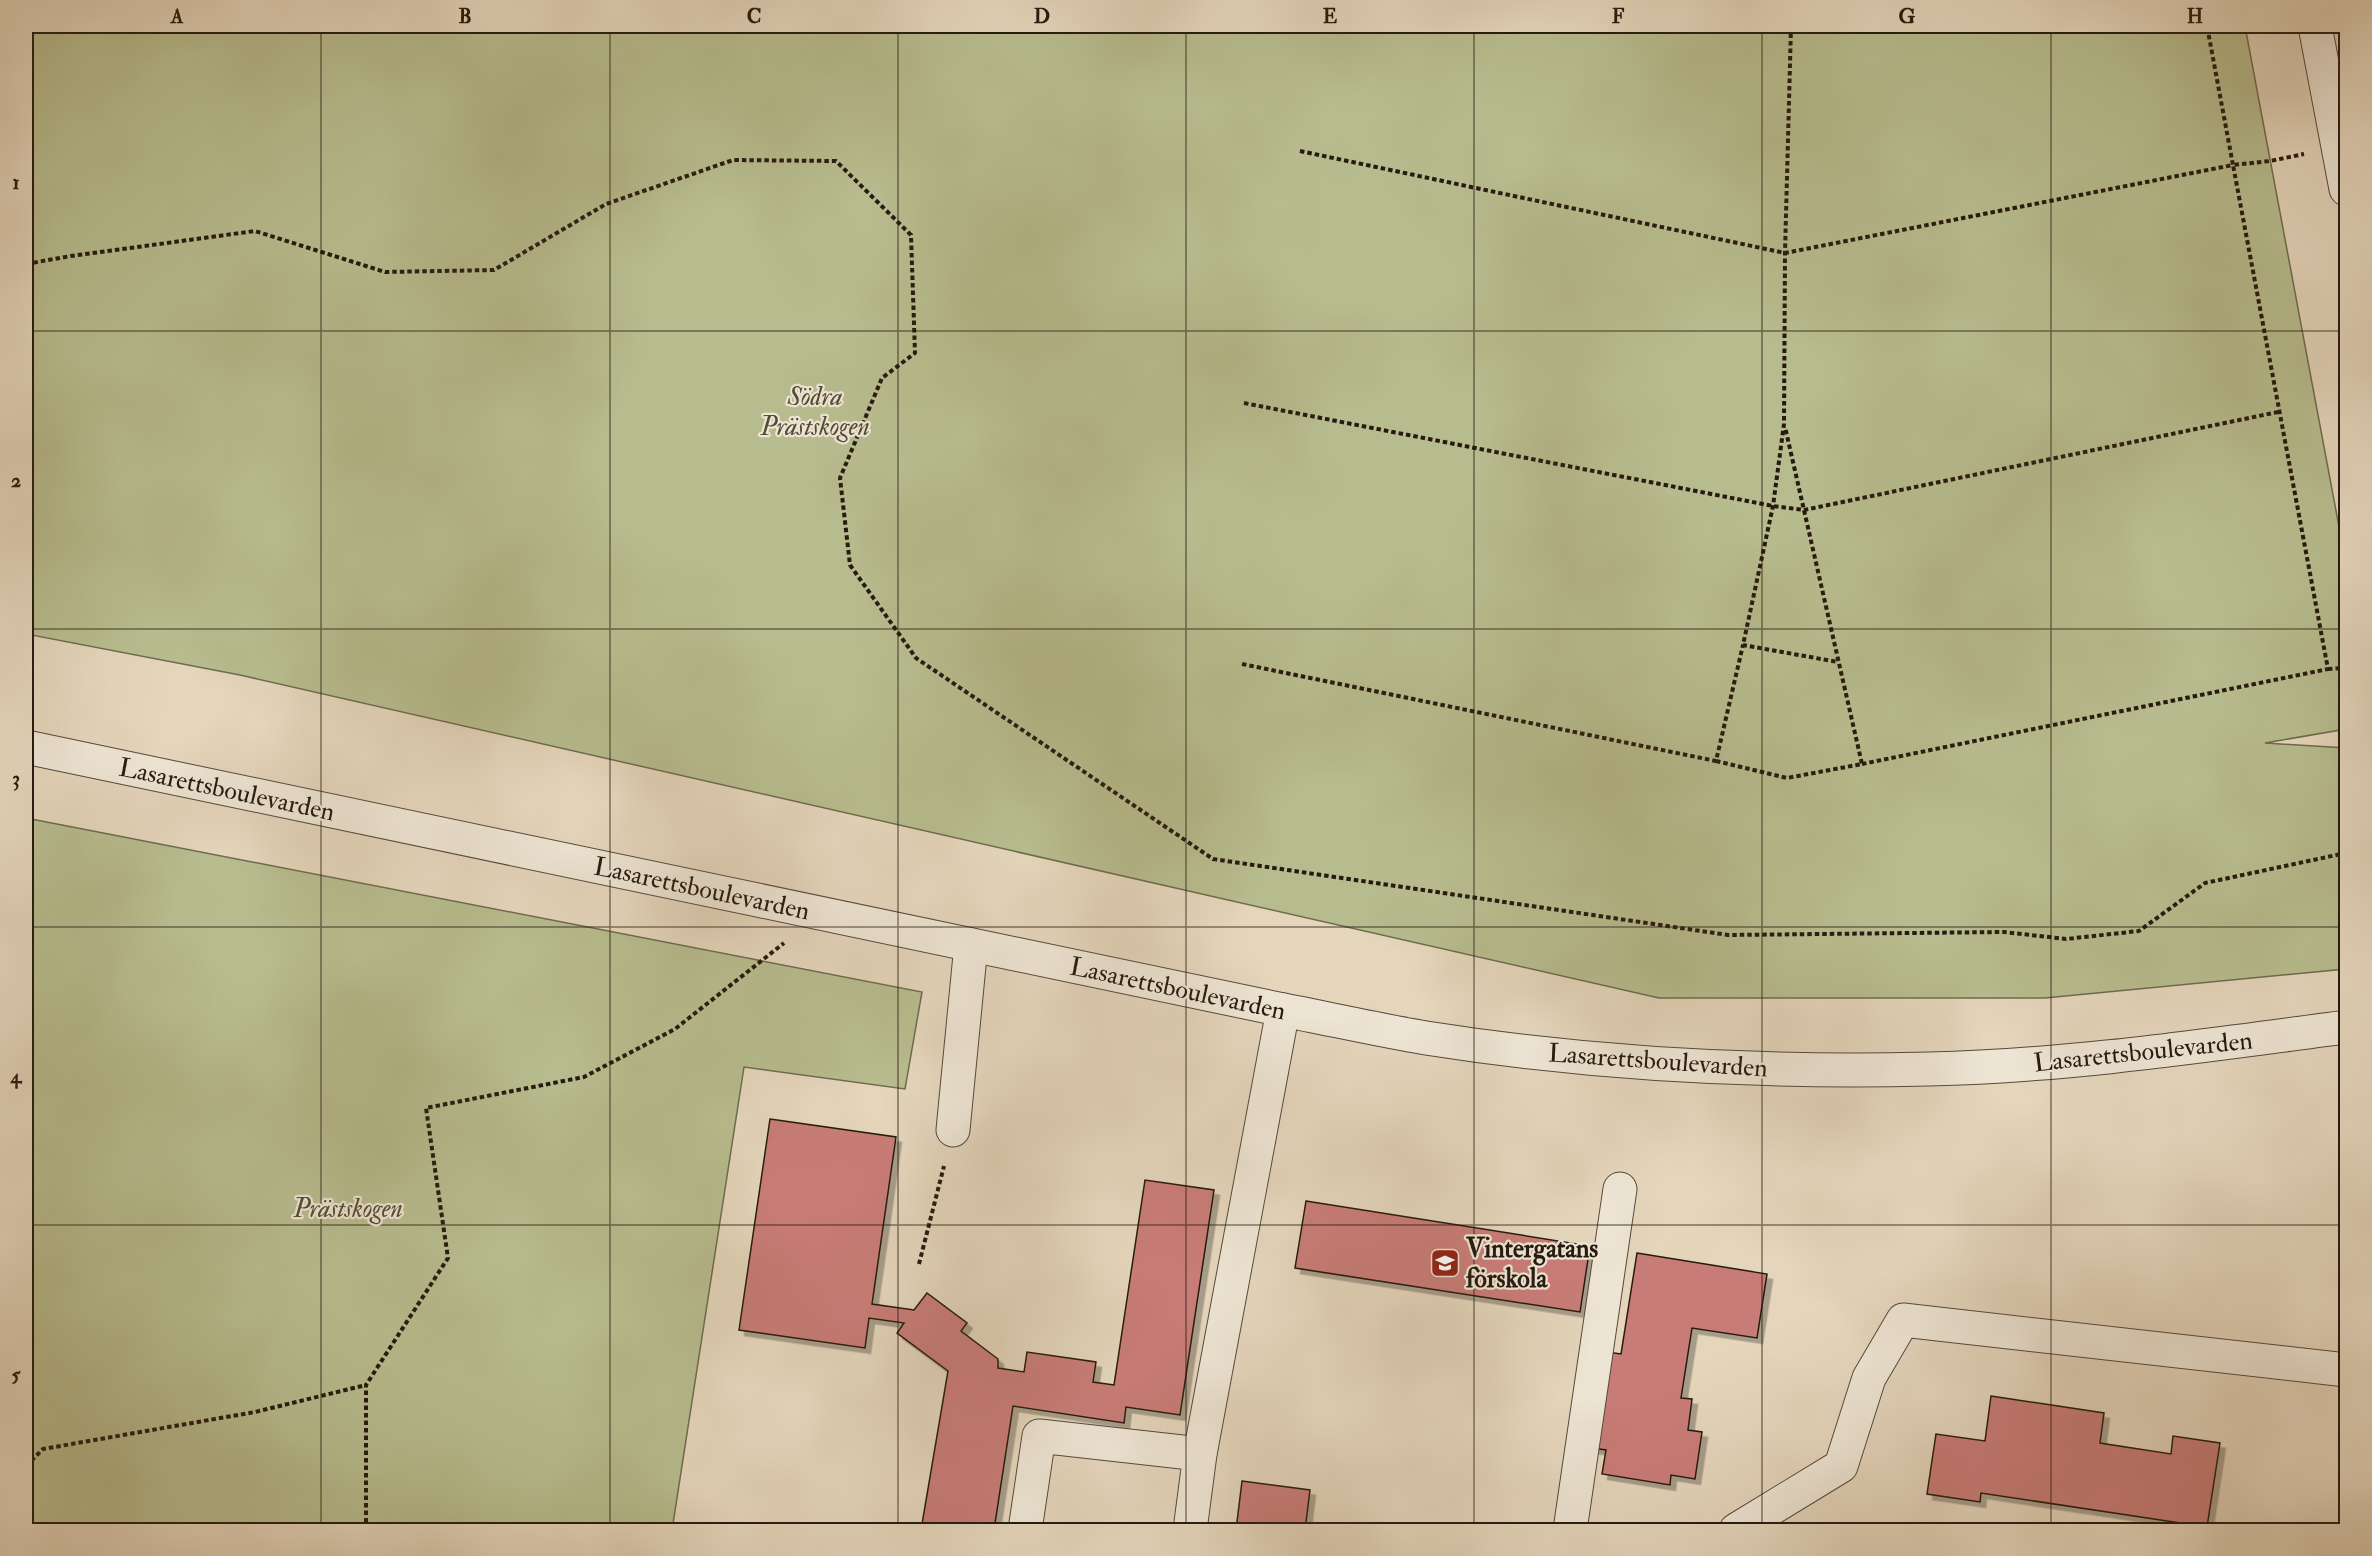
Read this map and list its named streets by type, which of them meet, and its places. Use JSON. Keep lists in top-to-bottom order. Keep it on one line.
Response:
{"streets":{"street":["Lasarettsboulevarden"]},"parks":["Södra Prästskogen","Prästskogen"],"places":{"school or university":["Vintergatans förskola"]},"grid":{"columns":["A","B","C","D","E","F","G","H"],"rows":["1","2","3","4","5"]}}
